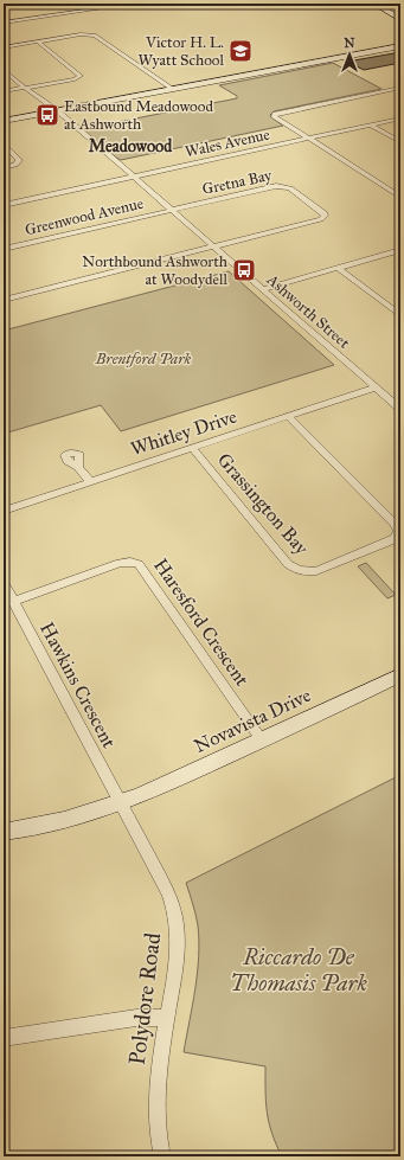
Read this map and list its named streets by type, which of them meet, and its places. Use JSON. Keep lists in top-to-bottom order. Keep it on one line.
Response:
{"streets":{"street":["Wales Avenue","Gretna Bay","Greenwood Avenue","Ashworth Street","Whitley Drive","Grassington Bay","Haresford Crescent","Hawkins Crescent","Novavista Drive","Polydore Road"]},"crossings":[["Wales Avenue","Ashworth Street"],["Gretna Bay","Greenwood Avenue"],["Gretna Bay","Ashworth Street"],["Greenwood Avenue","Ashworth Street"],["Ashworth Street","Whitley Drive"],["Whitley Drive","Grassington Bay"],["Haresford Crescent","Hawkins Crescent"],["Haresford Crescent","Novavista Drive"],["Hawkins Crescent","Novavista Drive"],["Hawkins Crescent","Polydore Road"],["Novavista Drive","Polydore Road"]],"districts":["Meadowood"],"parks":["Brentford Park","Riccardo De Thomasis Park"],"places":{"school or university":["Victor H. L. Wyatt School"],"bus stop":["Eastbound Meadowood at Ashworth","Northbound Ashworth at Woodydell"]},"north":"top"}
